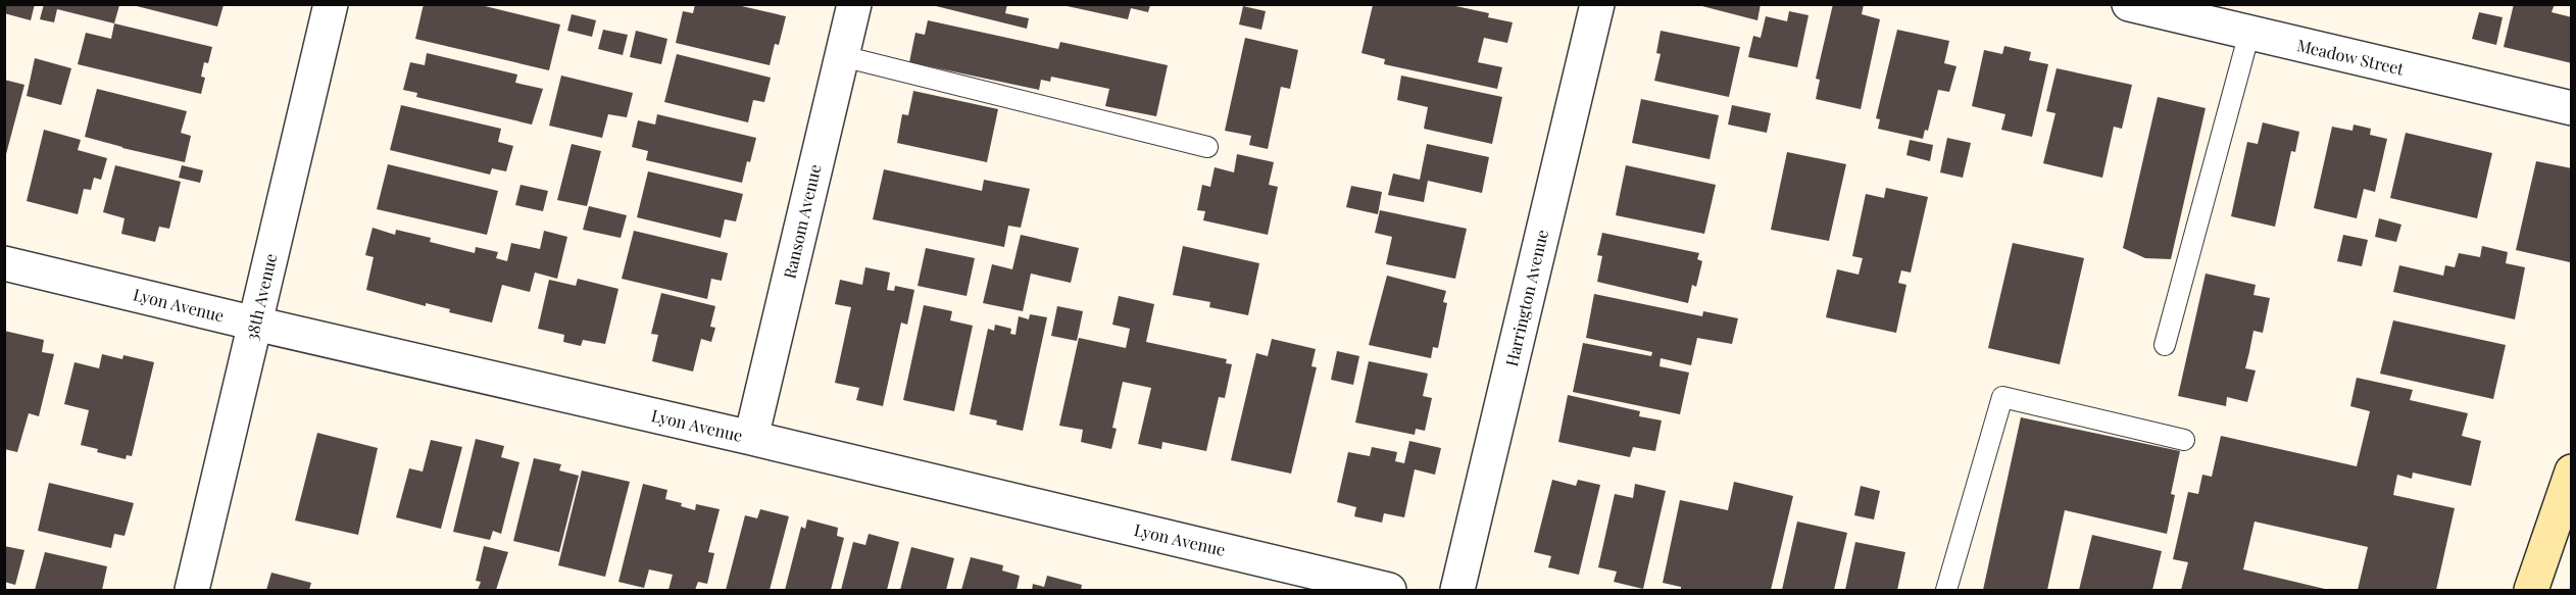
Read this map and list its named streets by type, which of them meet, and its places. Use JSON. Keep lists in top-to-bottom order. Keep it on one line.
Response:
{"streets":{"street":["Meadow Street","Ransom Avenue","38th Avenue","Harrington Avenue","Lyon Avenue"]},"crossings":[["Ransom Avenue","Lyon Avenue"],["38th Avenue","Lyon Avenue"]]}
